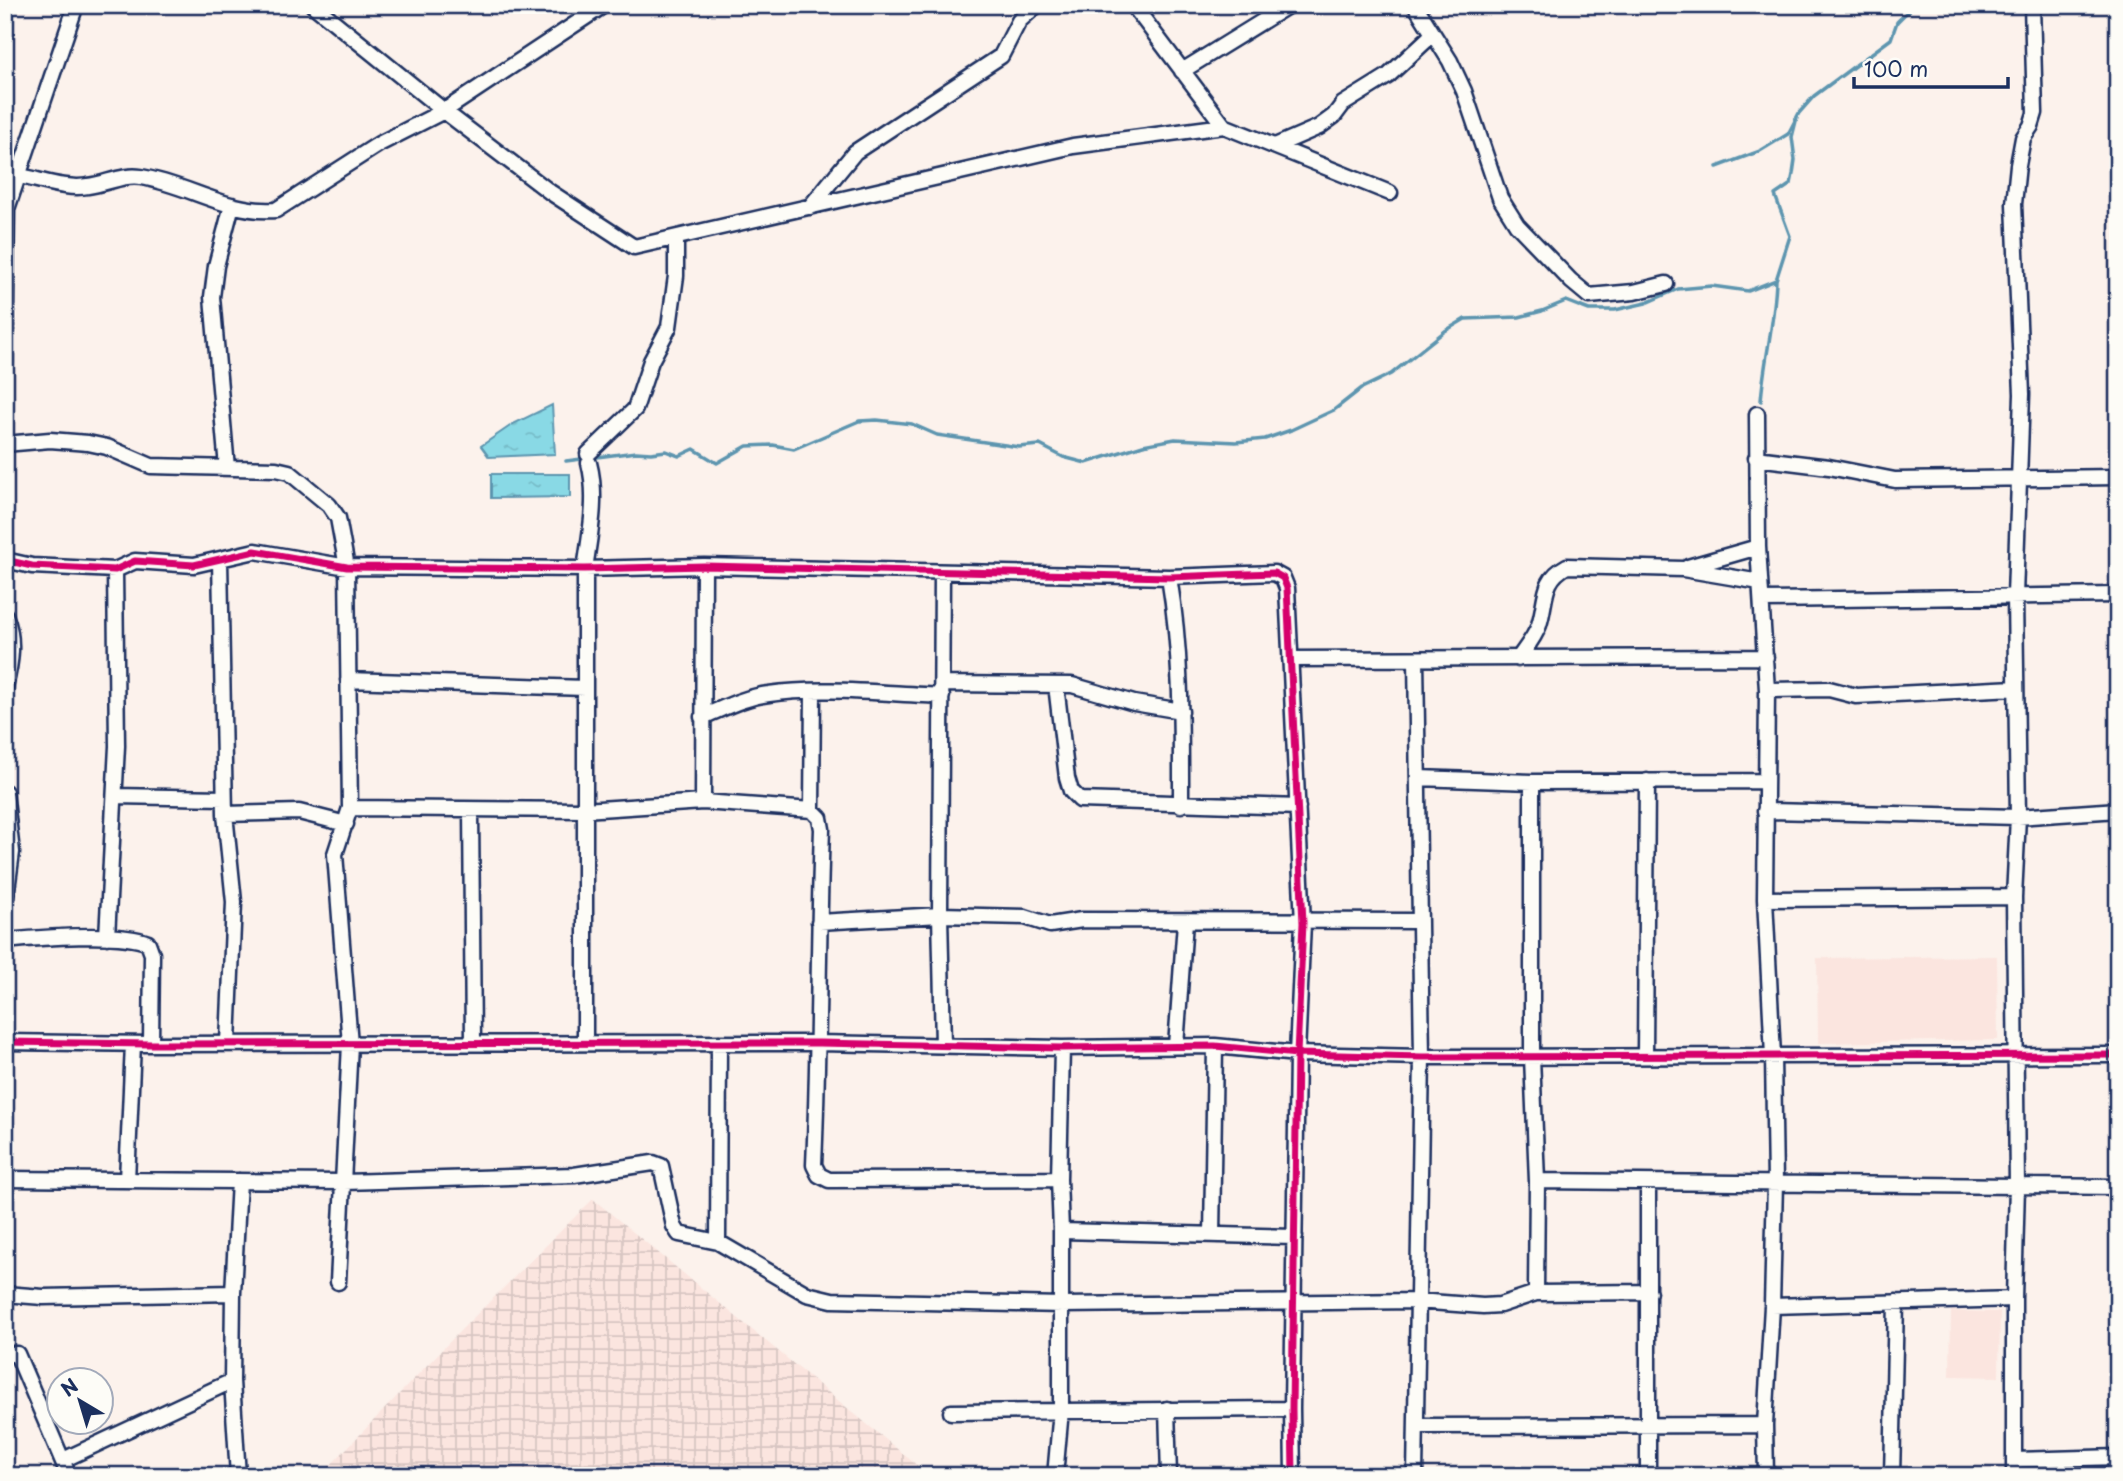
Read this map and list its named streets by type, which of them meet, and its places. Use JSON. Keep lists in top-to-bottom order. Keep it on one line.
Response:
{"scale_bar":"100 m","north":"top left"}
